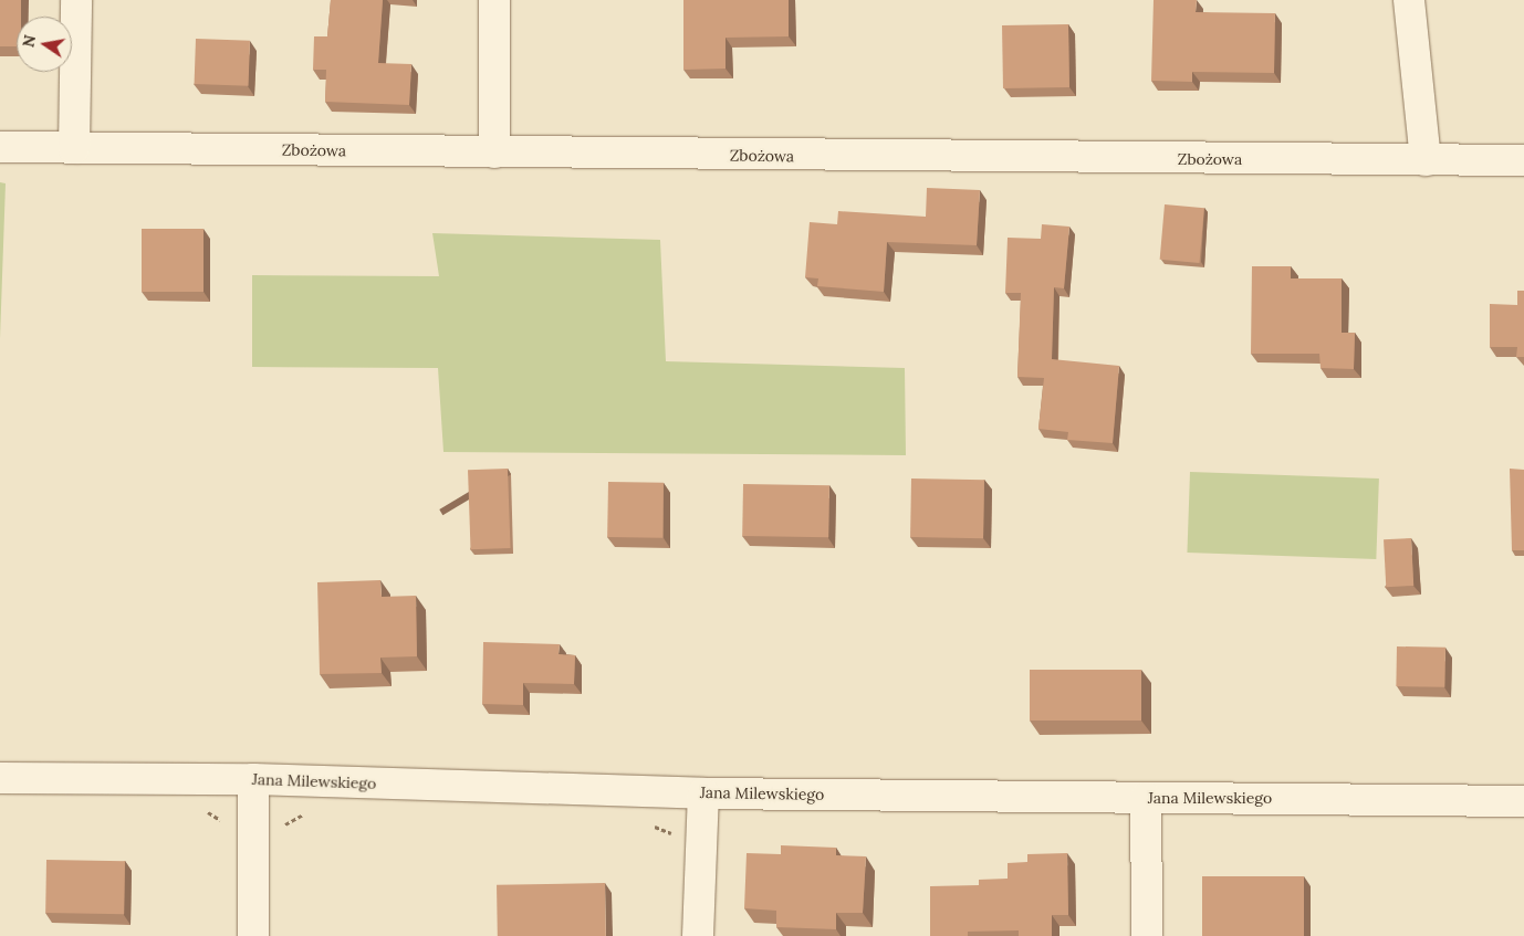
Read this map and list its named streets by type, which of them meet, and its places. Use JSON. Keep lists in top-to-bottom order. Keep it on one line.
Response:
{"streets":{"street":["Zbożowa","Jana Milewskiego"]},"north":"left"}
